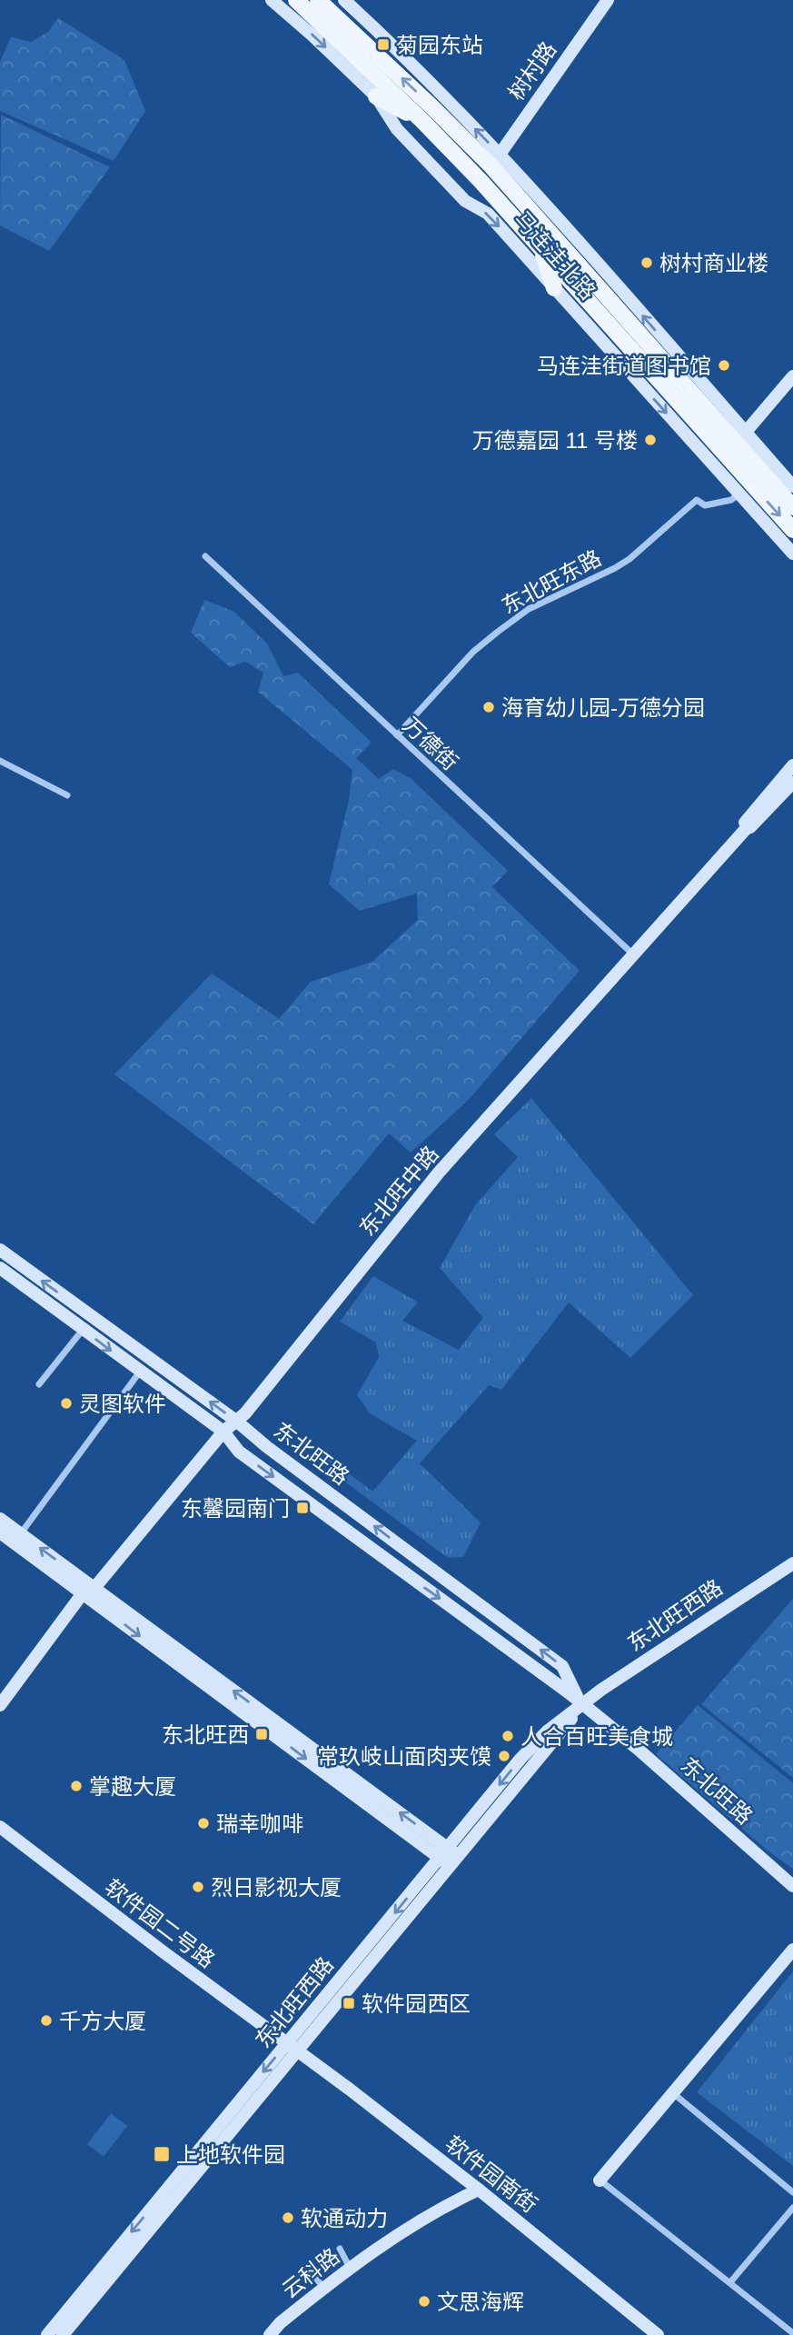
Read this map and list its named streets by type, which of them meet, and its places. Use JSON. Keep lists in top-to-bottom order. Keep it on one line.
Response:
{"streets":{"main road":["马连洼北路"],"street":["树村路","东北旺东路","万德街","东北旺中路","东北旺路","东北旺西路","软件园二号路","软件园南街","云科路"]},"crossings":[["树村路","马连洼北路"],["马连洼北路","东北旺东路"],["东北旺东路","万德街"],["万德街","东北旺中路"],["东北旺中路","东北旺路"],["东北旺路","东北旺西路"],["东北旺西路","软件园二号路"],["东北旺西路","软件园南街"],["软件园二号路","软件园南街"],["软件园南街","云科路"]],"places":{"transit":["菊园东站","东馨园南门","东北旺西","软件园西区","上地软件园"],"other":["树村商业楼","马连洼街道图书馆","万德嘉园 11 号楼","海育幼儿园-万德分园","灵图软件","人合百旺美食城","常玖岐山面肉夹馍","掌趣大厦","瑞幸咖啡","烈日影视大厦","千方大厦","软通动力","文思海辉"]}}
